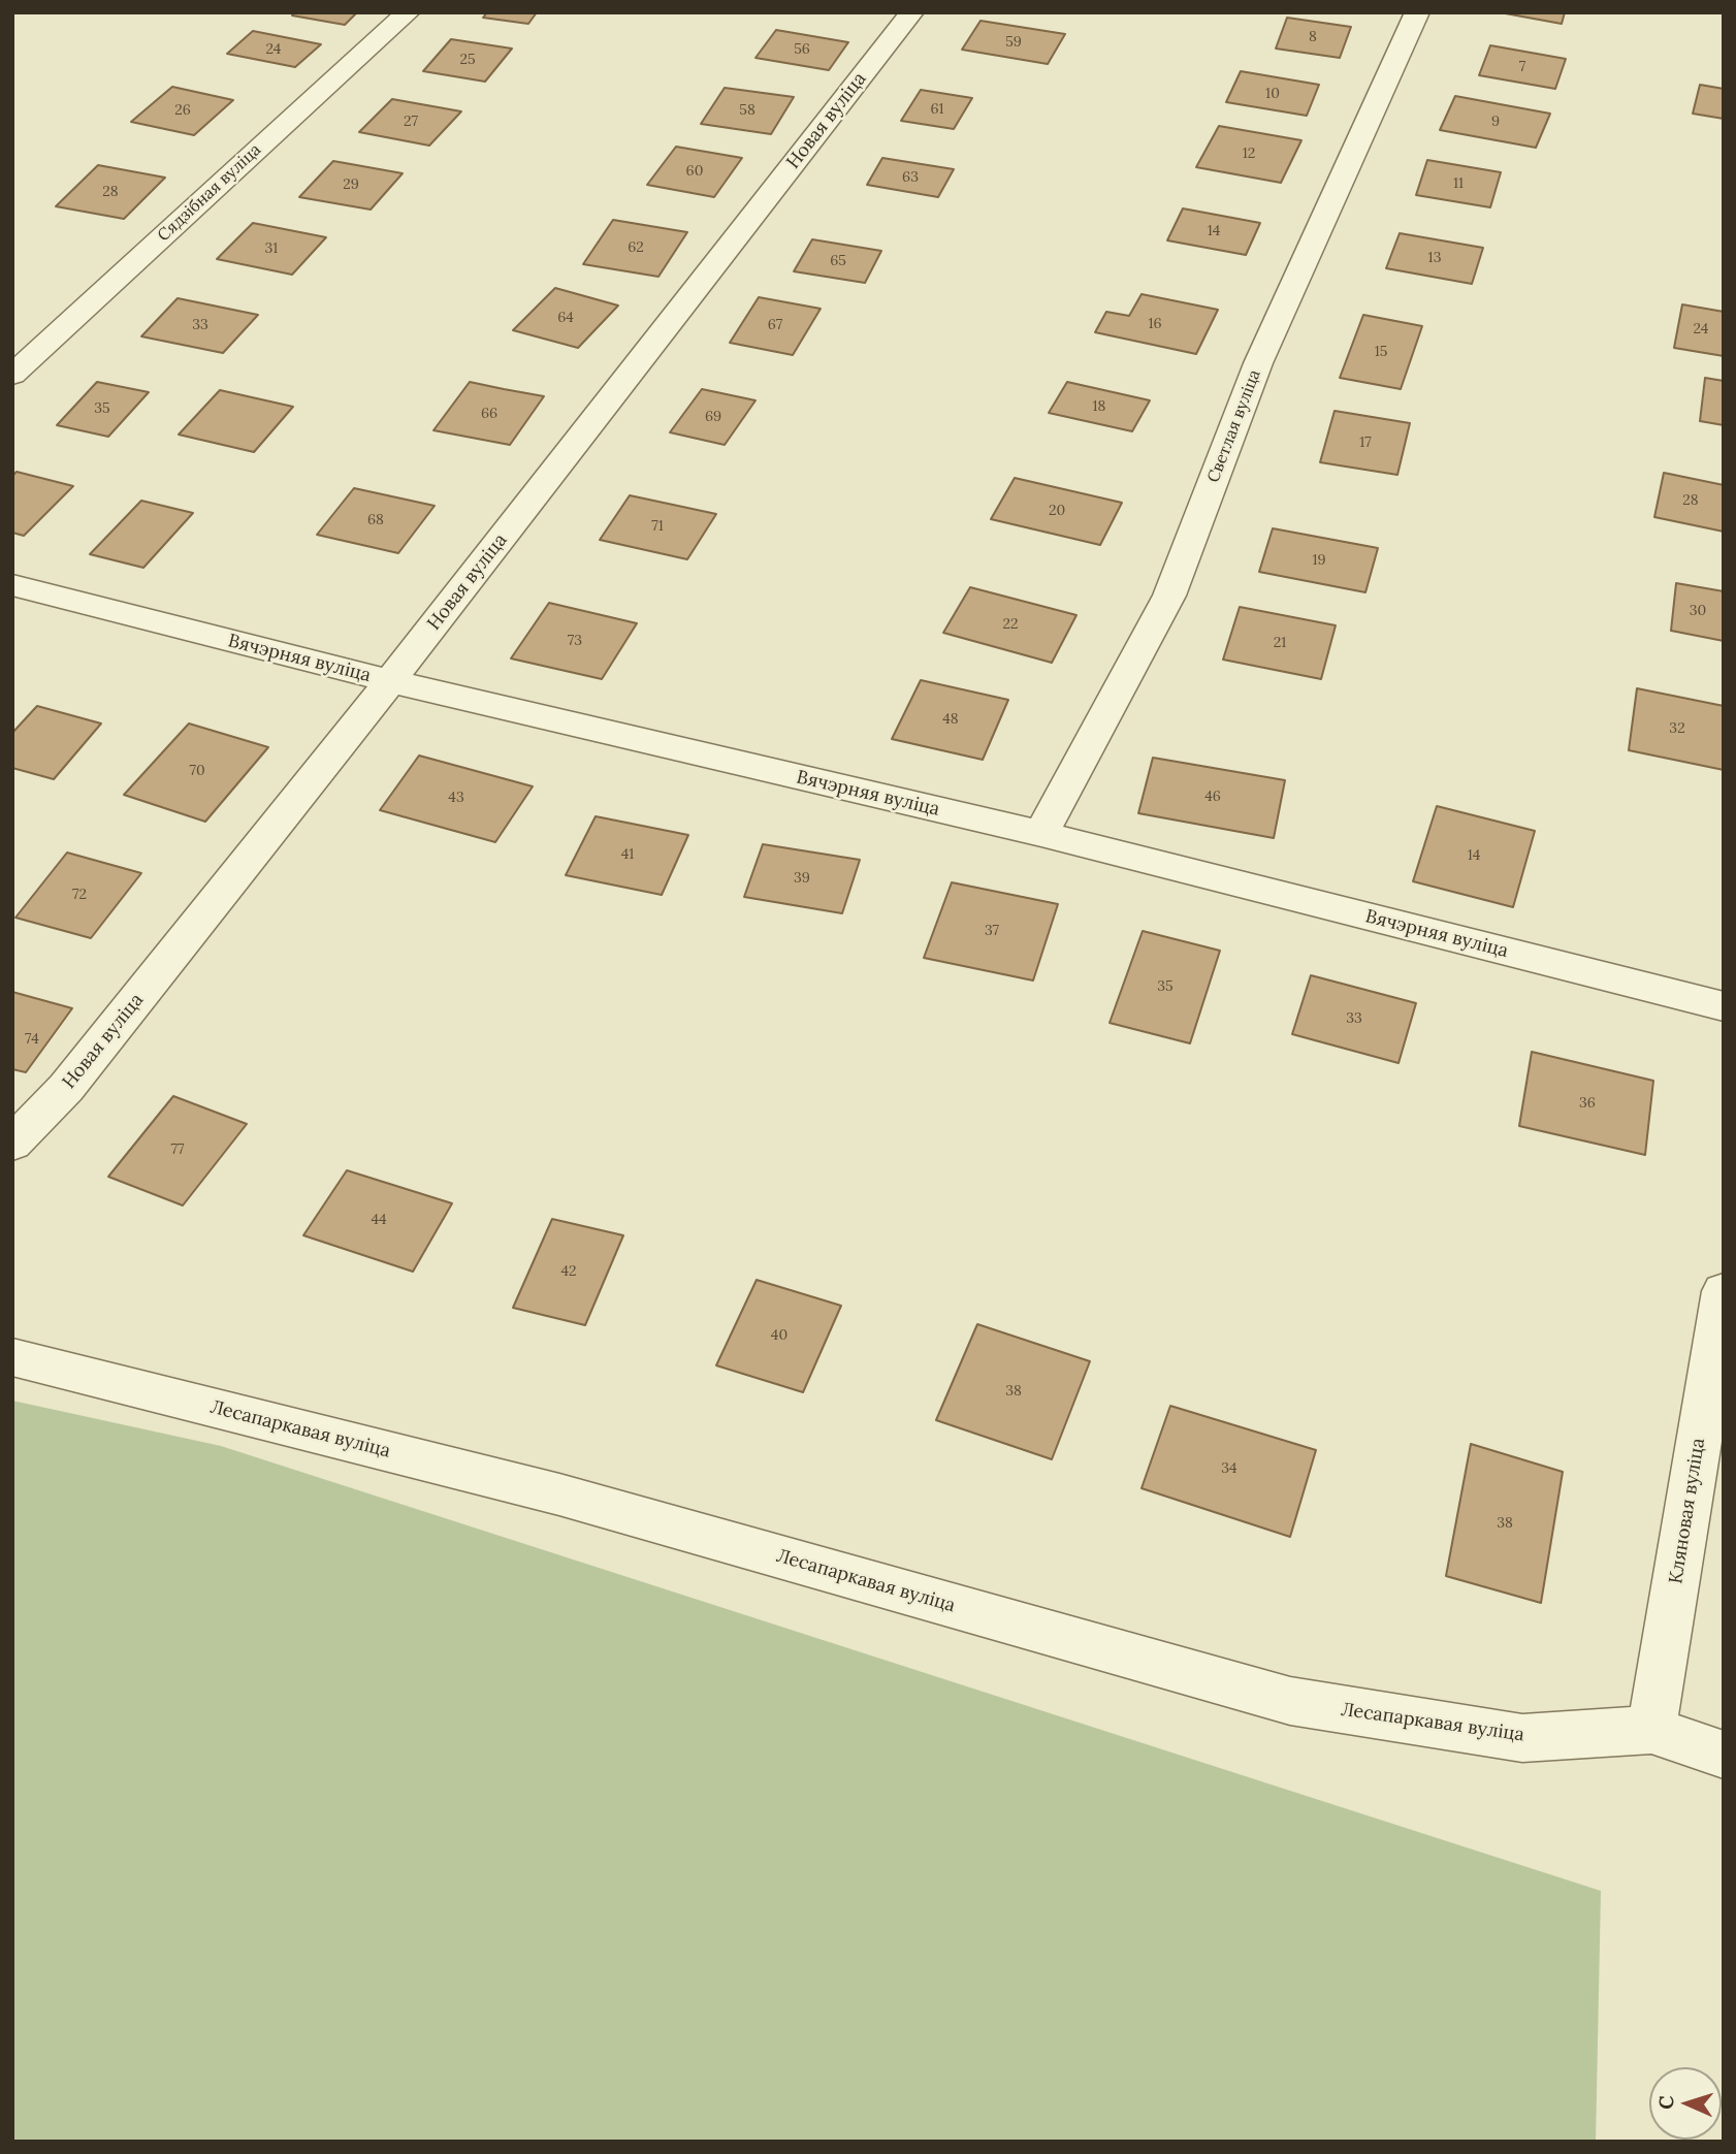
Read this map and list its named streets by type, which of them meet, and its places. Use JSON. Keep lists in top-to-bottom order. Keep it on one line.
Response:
{"streets":{"street":["Новая вуліца","Сядзібная вуліца","Светлая вуліца","Вячэрняя вуліца","Лесапаркавая вуліца","Кляновая вуліца"]},"crossings":[["Новая вуліца","Вячэрняя вуліца"],["Светлая вуліца","Вячэрняя вуліца"],["Лесапаркавая вуліца","Кляновая вуліца"]],"house_numbers":["8","59","24","56","25","7","10","61","26","58","27","9","12","60","63","11","29","28","14","62","31","13","65","64","16","33","67","24","15","18","35","66","69","17","28","20","68","71","19","30","22","73","21","48","32","70","46","43","41","14","39","72","37","35","33","74","36","77","44","42","40","38","34","38"],"north":"left"}
